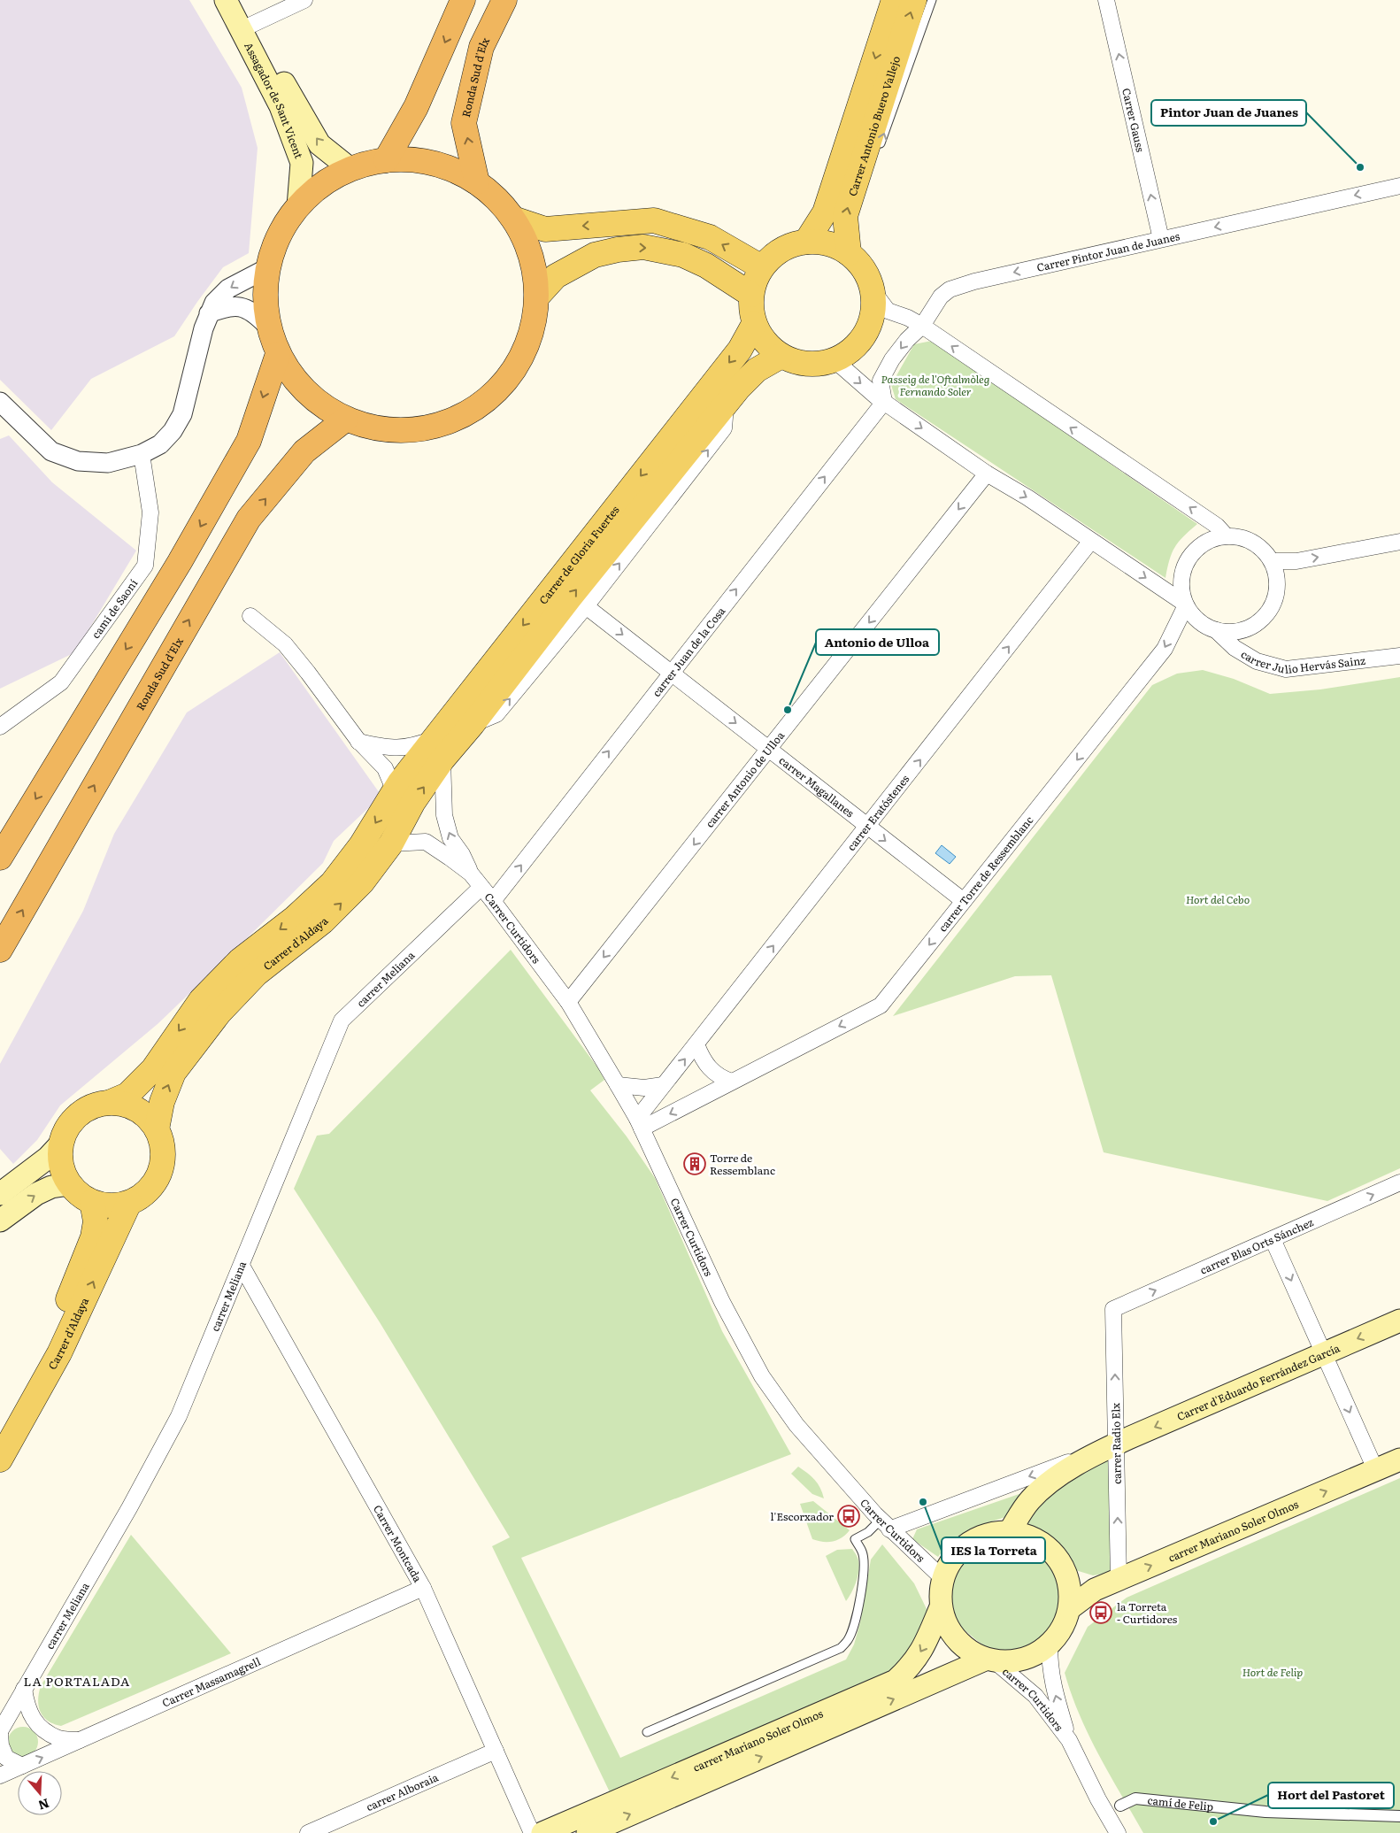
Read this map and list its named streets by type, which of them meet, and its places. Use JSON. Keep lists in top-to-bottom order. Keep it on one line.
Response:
{"streets":{"highway":["Ronda Sud d'Elx"],"main road":["Assagador de Sant Vicent","Carrer Antonio Buero Vallejo","Carrer de Gloria Fuertes","Carrer d'Aldaya","Carrer d'Eduardo Ferrández García","carrer Mariano Soler Olmos"],"street":["Carrer Gauss","Carrer Pintor Juan de Juanes","camí de Saoní","carrer Juan de la Cosa","carrer Julio Hervás Sainz","carrer Antonio de Ulloa","carrer Magallanes","carrer Eratóstenes","carrer Torre de Ressemblanc","Carrer Curtidors","carrer Meliana","carrer Blas Orts Sánchez","carrer Radio Elx","Carrer Montcada","Carrer Massamagrell","carrer Curtidors","carrer Alboraia","camí de Felip"]},"crossings":[["Carrer Gauss","Carrer Pintor Juan de Juanes"],["Carrer Antonio Buero Vallejo","Carrer de Gloria Fuertes"],["Carrer Pintor Juan de Juanes","carrer Juan de la Cosa"],["Carrer de Gloria Fuertes","carrer Magallanes"],["Carrer de Gloria Fuertes","Carrer Curtidors"],["Carrer de Gloria Fuertes","Carrer d'Aldaya"],["carrer Juan de la Cosa","carrer Magallanes"],["carrer Juan de la Cosa","Carrer Curtidors"],["carrer Julio Hervás Sainz","carrer Torre de Ressemblanc"],["carrer Antonio de Ulloa","carrer Magallanes"],["carrer Antonio de Ulloa","Carrer Curtidors"],["carrer Magallanes","carrer Eratóstenes"],["carrer Magallanes","carrer Torre de Ressemblanc"],["carrer Eratóstenes","carrer Torre de Ressemblanc"],["carrer Eratóstenes","Carrer Curtidors"],["carrer Torre de Ressemblanc","Carrer Curtidors"],["Carrer Curtidors","Carrer d'Aldaya"],["Carrer Curtidors","carrer Meliana"],["Carrer Curtidors","Carrer d'Eduardo Ferrández García"],["Carrer Curtidors","carrer Mariano Soler Olmos"],["Carrer Curtidors","carrer Curtidors"],["carrer Meliana","Carrer Montcada"],["carrer Blas Orts Sánchez","carrer Radio Elx"],["Carrer d'Eduardo Ferrández García","carrer Radio Elx"],["Carrer d'Eduardo Ferrández García","carrer Mariano Soler Olmos"],["Carrer d'Eduardo Ferrández García","carrer Curtidors"],["carrer Radio Elx","carrer Mariano Soler Olmos"],["carrer Mariano Soler Olmos","carrer Curtidors"],["Carrer Montcada","Carrer Massamagrell"],["Carrer Montcada","carrer Alboraia"]],"one_way":["Carrer Gauss","Carrer Pintor Juan de Juanes","carrer Juan de la Cosa","carrer Antonio de Ulloa","carrer Magallanes","carrer Eratóstenes","carrer Torre de Ressemblanc","carrer Blas Orts Sánchez","Carrer d'Eduardo Ferrández García","carrer Radio Elx"],"districts":["LA PORTALADA"],"parks":["Passeig de l'Oftalmòleg Fernando Soler","Hort del Cebo","Hort de Felip"],"places":{"other":["Pintor Juan de Juanes","Antonio de Ulloa","IES la Torreta","Hort del Pastoret"],"building":["Torre de Ressemblanc"],"bus stop":["l'Escorxador","la Torreta - Curtidores"]},"north":"bottom"}
